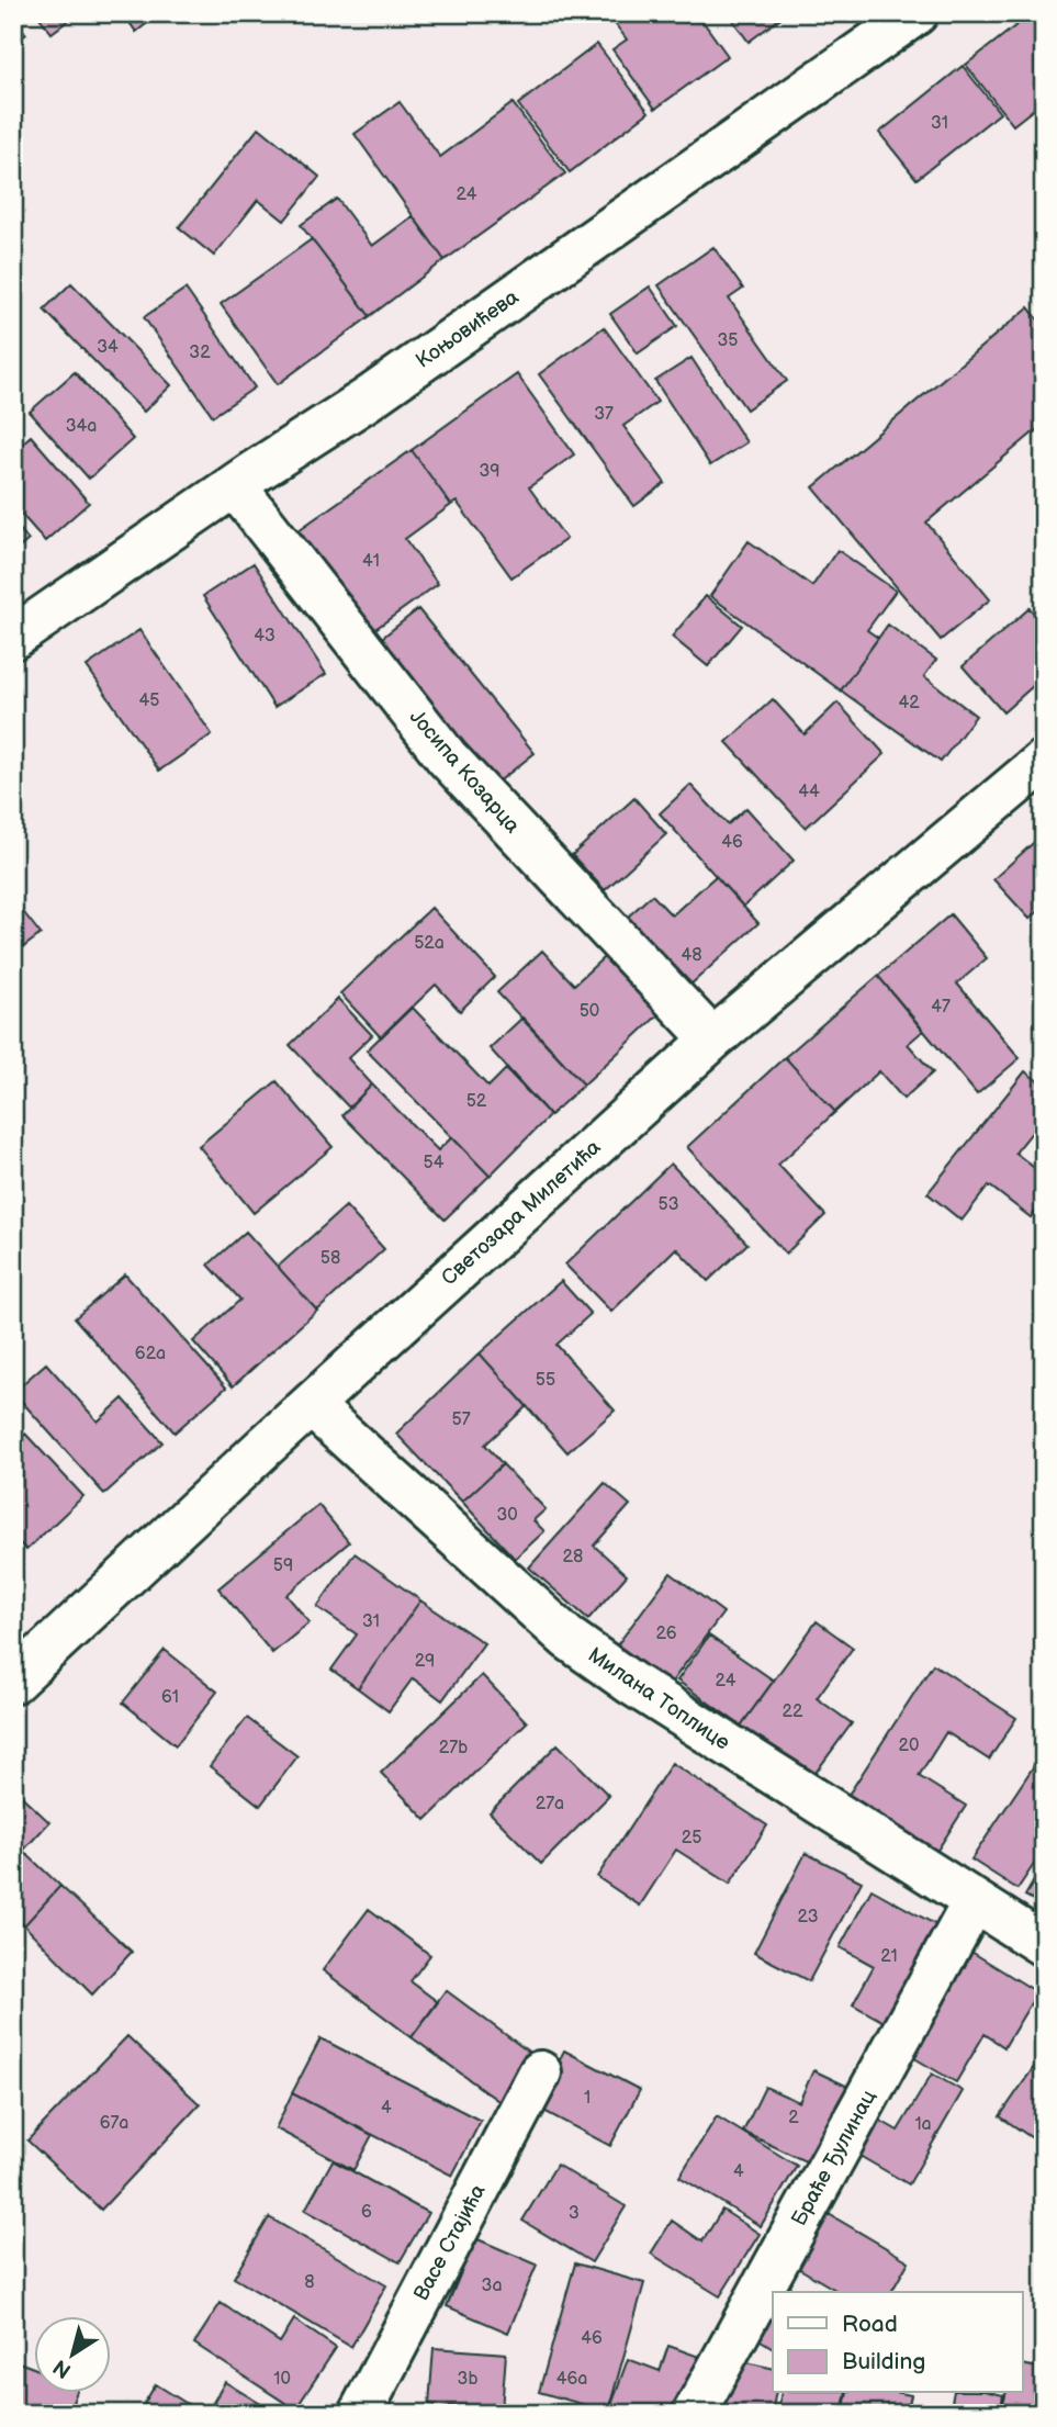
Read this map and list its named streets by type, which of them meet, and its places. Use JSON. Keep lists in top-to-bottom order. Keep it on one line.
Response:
{"streets":{"street":["Коњовићева","Јосипа Козарца","Светозара Милетића","Милана Топлице","Браће Ђулинац","Васе Стајића"]},"crossings":[["Коњовићева","Јосипа Козарца"],["Јосипа Козарца","Светозара Милетића"],["Светозара Милетића","Милана Топлице"],["Милана Топлице","Браће Ђулинац"]],"house_numbers":["31","24","35","34","32","37","34a","39","41","43","45","42","44","46","52a","48","47","50","52","54","53","58","62a","55","57","30","28","59","31","26","29","24","61","22","20","27b","27a","25","23","21","1","4","2","67a","1a","4","6","3","8","3a","46","10","3b","46a"],"legend":["Road","Building"],"north":"bottom left"}
